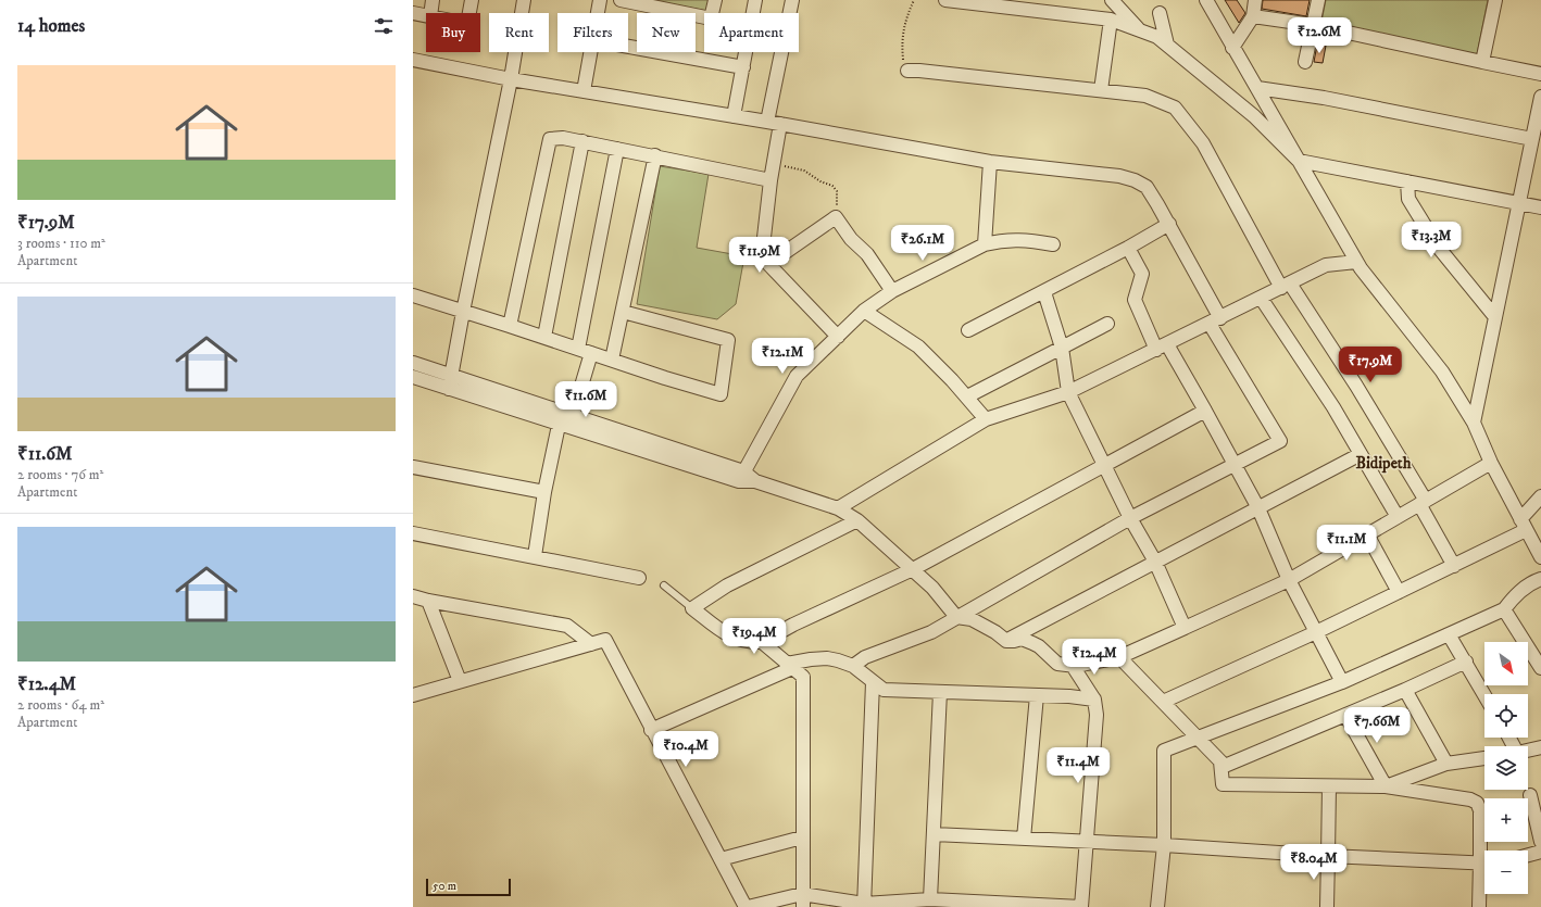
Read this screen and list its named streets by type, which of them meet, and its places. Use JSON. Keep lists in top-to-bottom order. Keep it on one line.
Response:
{"districts":["Bidipeth"],"scale_bar":"50 m","north":"bottom right","page":{"heading":"14 homes","chip":["Buy","Rent","Filters","New","Apartment"],"price":["₹12.6M","₹13.3M","₹26.1M","₹11.9M","₹12.1M","₹17.9M","₹11.6M","₹11.1M","₹19.4M","₹12.4M","₹7.66M","₹10.4M","₹11.4M","₹8.04M"],"list":[{"name":"₹17.9M","note":"3 rooms · 110 m² · Apartment"},{"name":"₹11.6M","note":"2 rooms · 76 m² · Apartment"},{"name":"₹12.4M","note":"2 rooms · 64 m² · Apartment"}],"map_buttons":["+","−"],"scale":"50 m"}}
